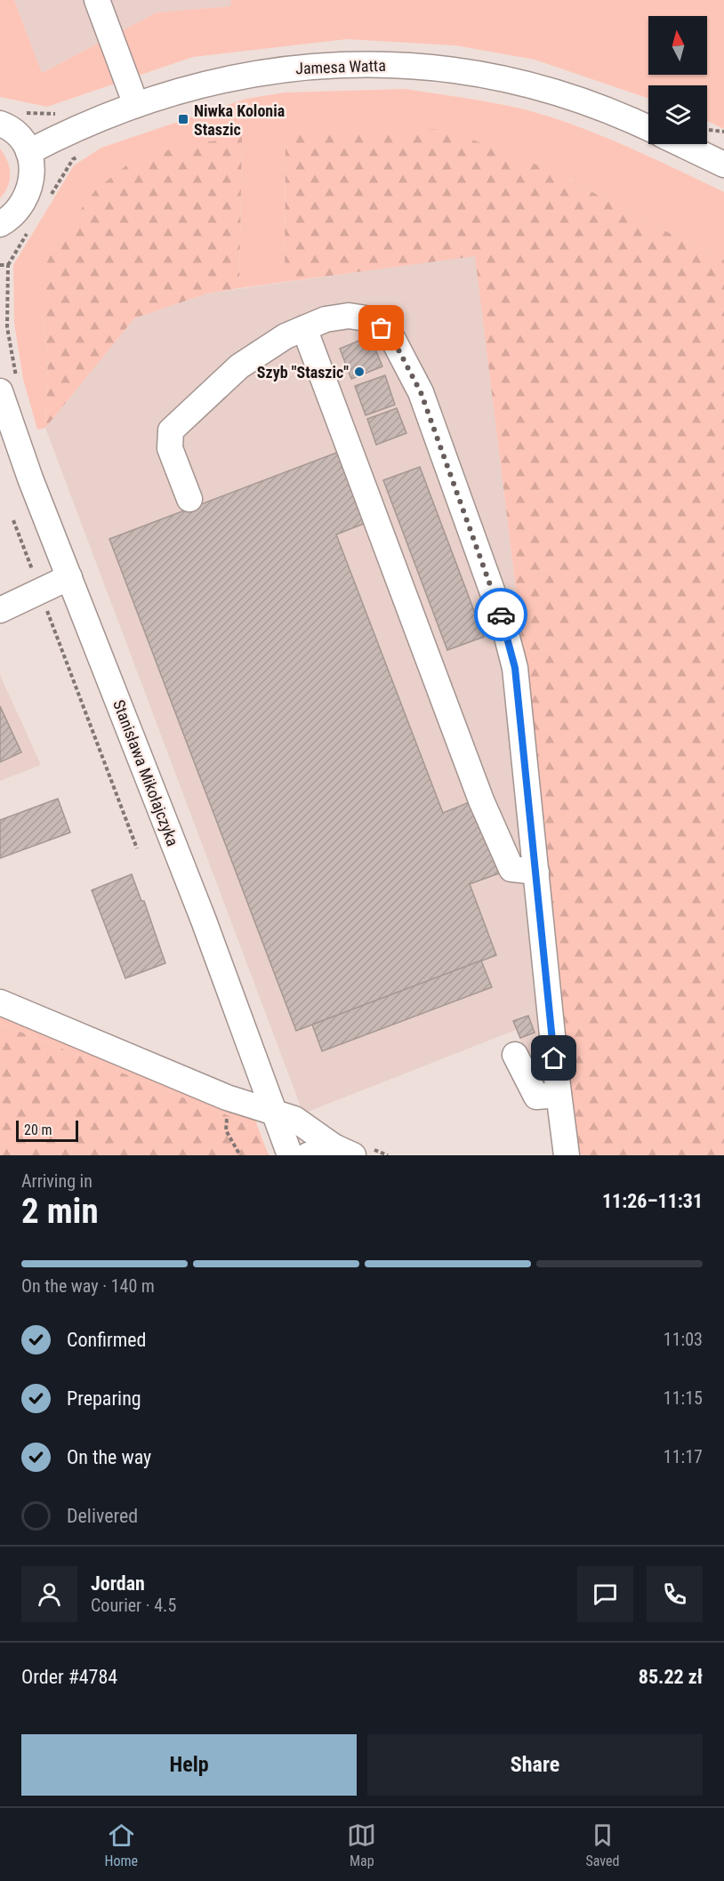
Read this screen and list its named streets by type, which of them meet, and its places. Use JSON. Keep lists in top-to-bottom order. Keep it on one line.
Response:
{"streets":{"street":["Jamesa Watta","Stanisława Mikołajczyka"]},"places":{"transit":["Niwka Kolonia Staszic"],"other":["Szyb \"Staszic\""]},"scale_bar":"20 m","north":"top","page":{"scale":"20 m","heading":["2 min","Arriving in","11:26–11:31"],"panel":["Jordan","Courier · 4.5","Order #4784","85.22 zł"],"bar":"On the way · 140 m","list":[["Confirmed","11:03"],["Preparing","11:15"],["On the way","11:17"],"Delivered"],"buttons":["Help","Share"],"tabs":["Home","Map","Saved"]}}
